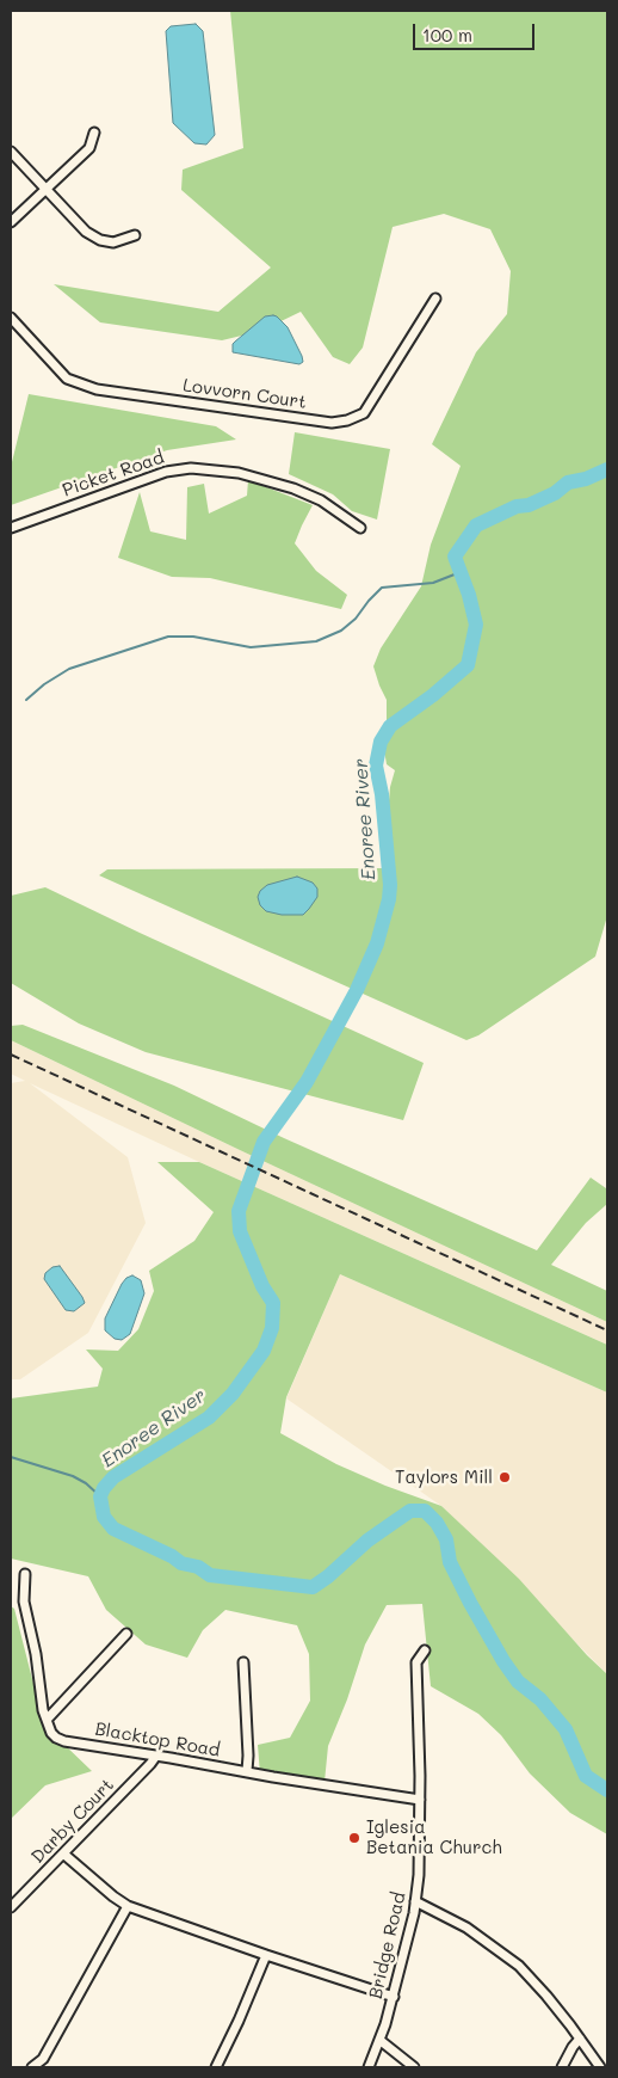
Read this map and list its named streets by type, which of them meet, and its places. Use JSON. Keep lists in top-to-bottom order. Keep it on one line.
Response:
{"streets":{"street":["Lovvorn Court","Picket Road","Blacktop Road","Darby Court","Bridge Road"]},"crossings":[["Blacktop Road","Darby Court"],["Blacktop Road","Bridge Road"]],"water":["Enoree River"],"places":["Taylors Mill","Iglesia Betania Church"],"scale_bar":"100 m"}
